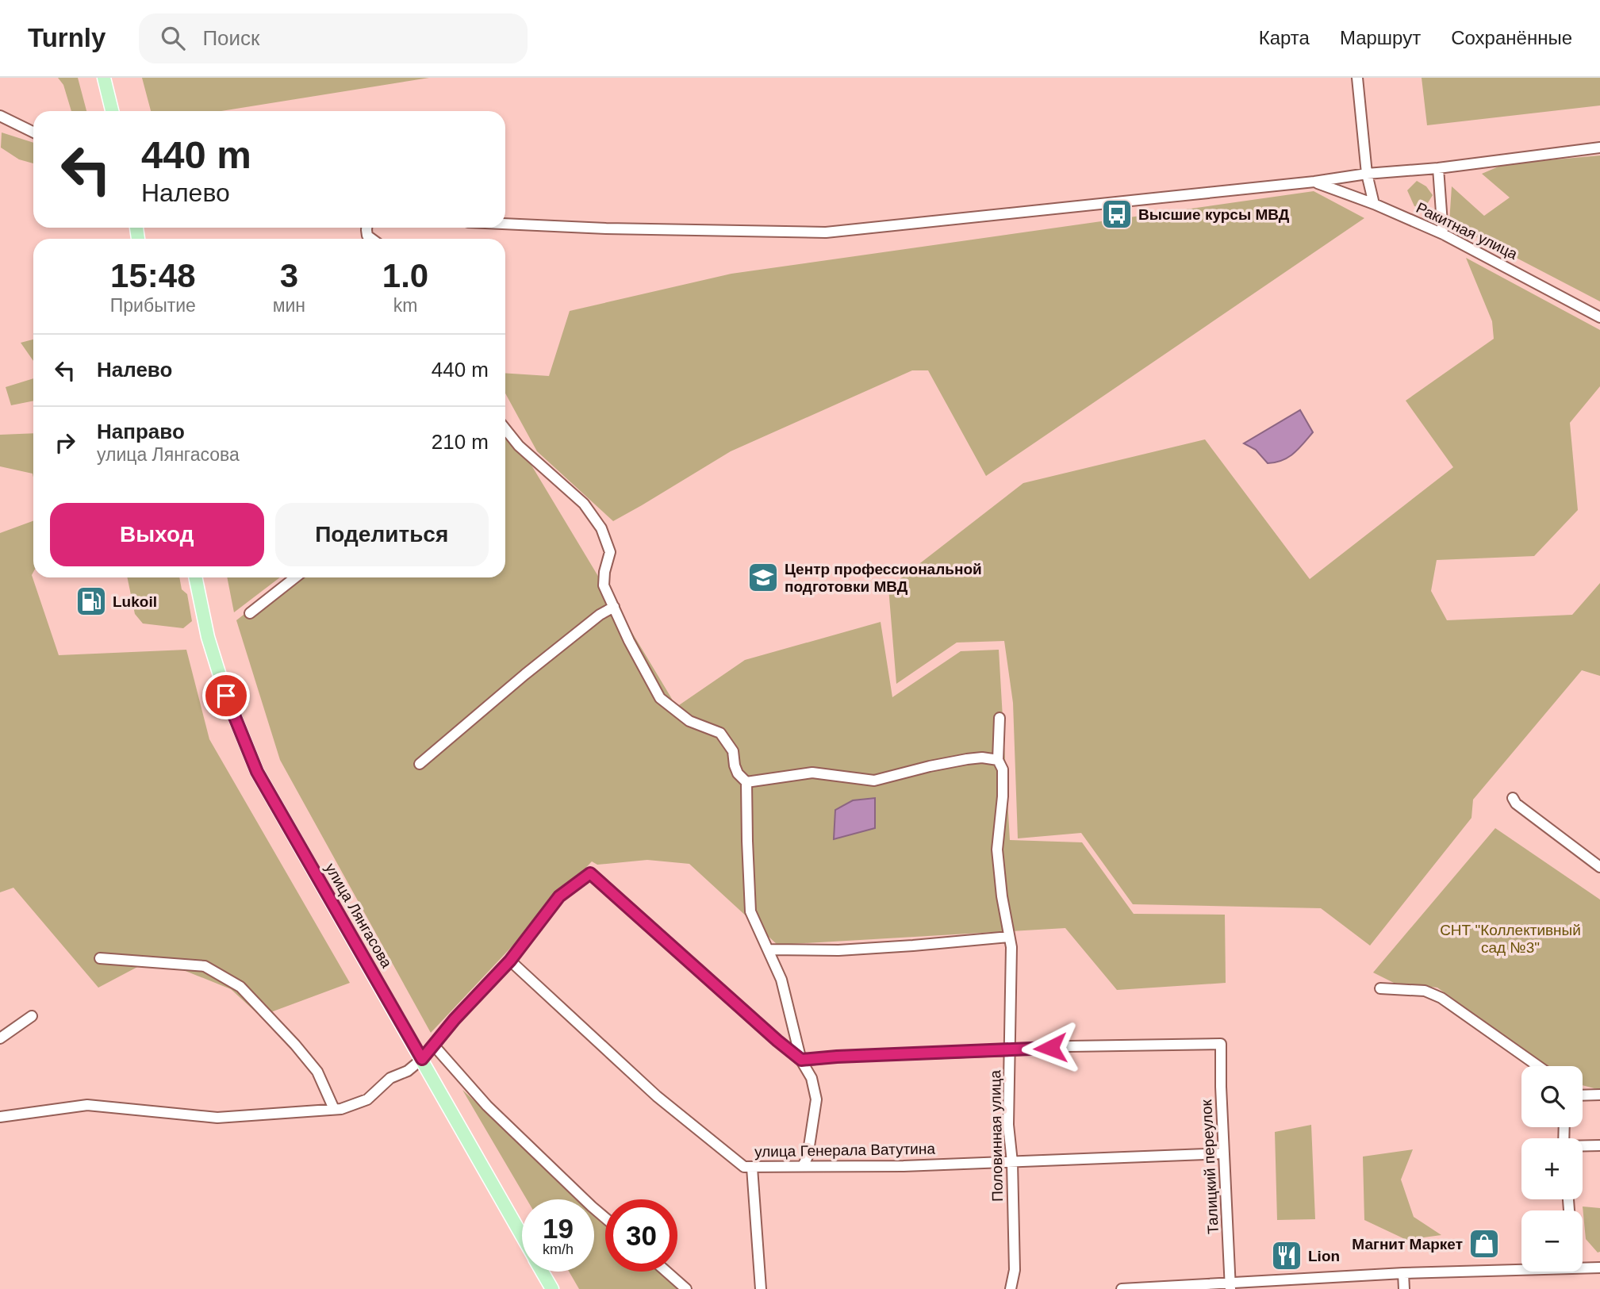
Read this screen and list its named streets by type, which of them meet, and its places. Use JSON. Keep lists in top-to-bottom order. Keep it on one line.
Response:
{"streets":{"main road":["улица Лянгасова"],"street":["Ракитная улица","Половинная улица","улица Генерала Ватутина","Талицкий переулок"]},"crossings":[["Половинная улица","улица Генерала Ватутина"],["Половинная улица","Талицкий переулок"],["улица Генерала Ватутина","Талицкий переулок"]],"parks":["СНТ \"Коллективный сад №3\""],"places":{"bus stop":["Высшие курсы МВД"],"school or university":["Центр профессиональной подготовки МВД"],"fuel station":["Lukoil"],"shop":["Магнит Маркет"],"restaurant":["Lion"]},"page":{"header":"Turnly","search":"Поиск","nav":["Карта","Маршрут","Сохранённые"],"turn":["440 m","Налево"],"eta":["15:48","Прибытие","3","мин","1.0","km"],"list":[{"name":"Налево","value":"440 m"},{"name":"Направо","note":"улица Лянгасова","value":"210 m"}],"buttons":["Выход","Поделиться"],"map_buttons":["+","−"],"speed":"19 km/h","limit":"30"}}
